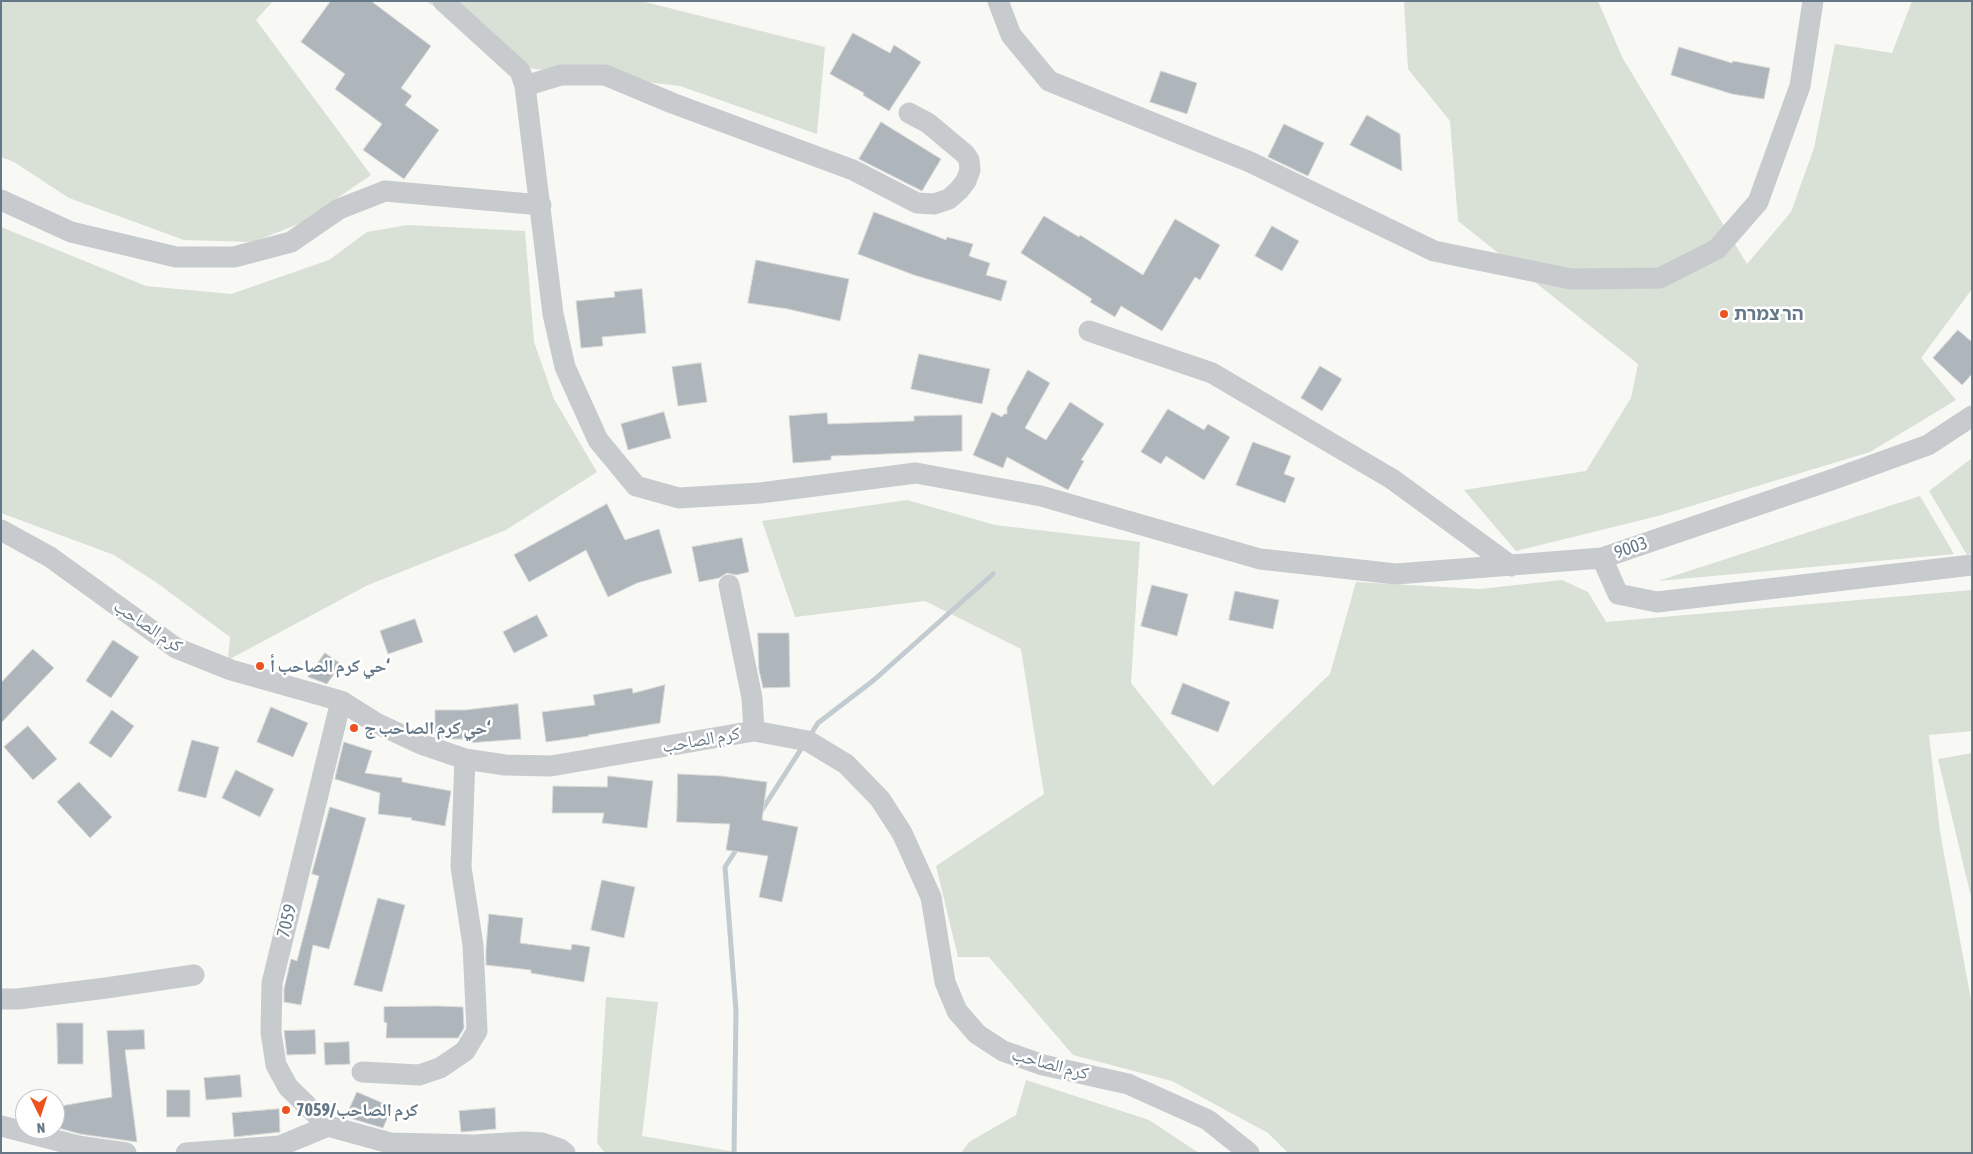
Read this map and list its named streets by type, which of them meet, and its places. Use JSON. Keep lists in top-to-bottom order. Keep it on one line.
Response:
{"streets":{"street":["9003","كرم الصاحب","7059"]},"crossings":[["كرم الصاحب","7059"]],"places":["הר צמרת","حي كرم الصاحب أ‘","حي كرم الصاحب ج‘","كرم الصاحب/7059"],"north":"bottom"}
